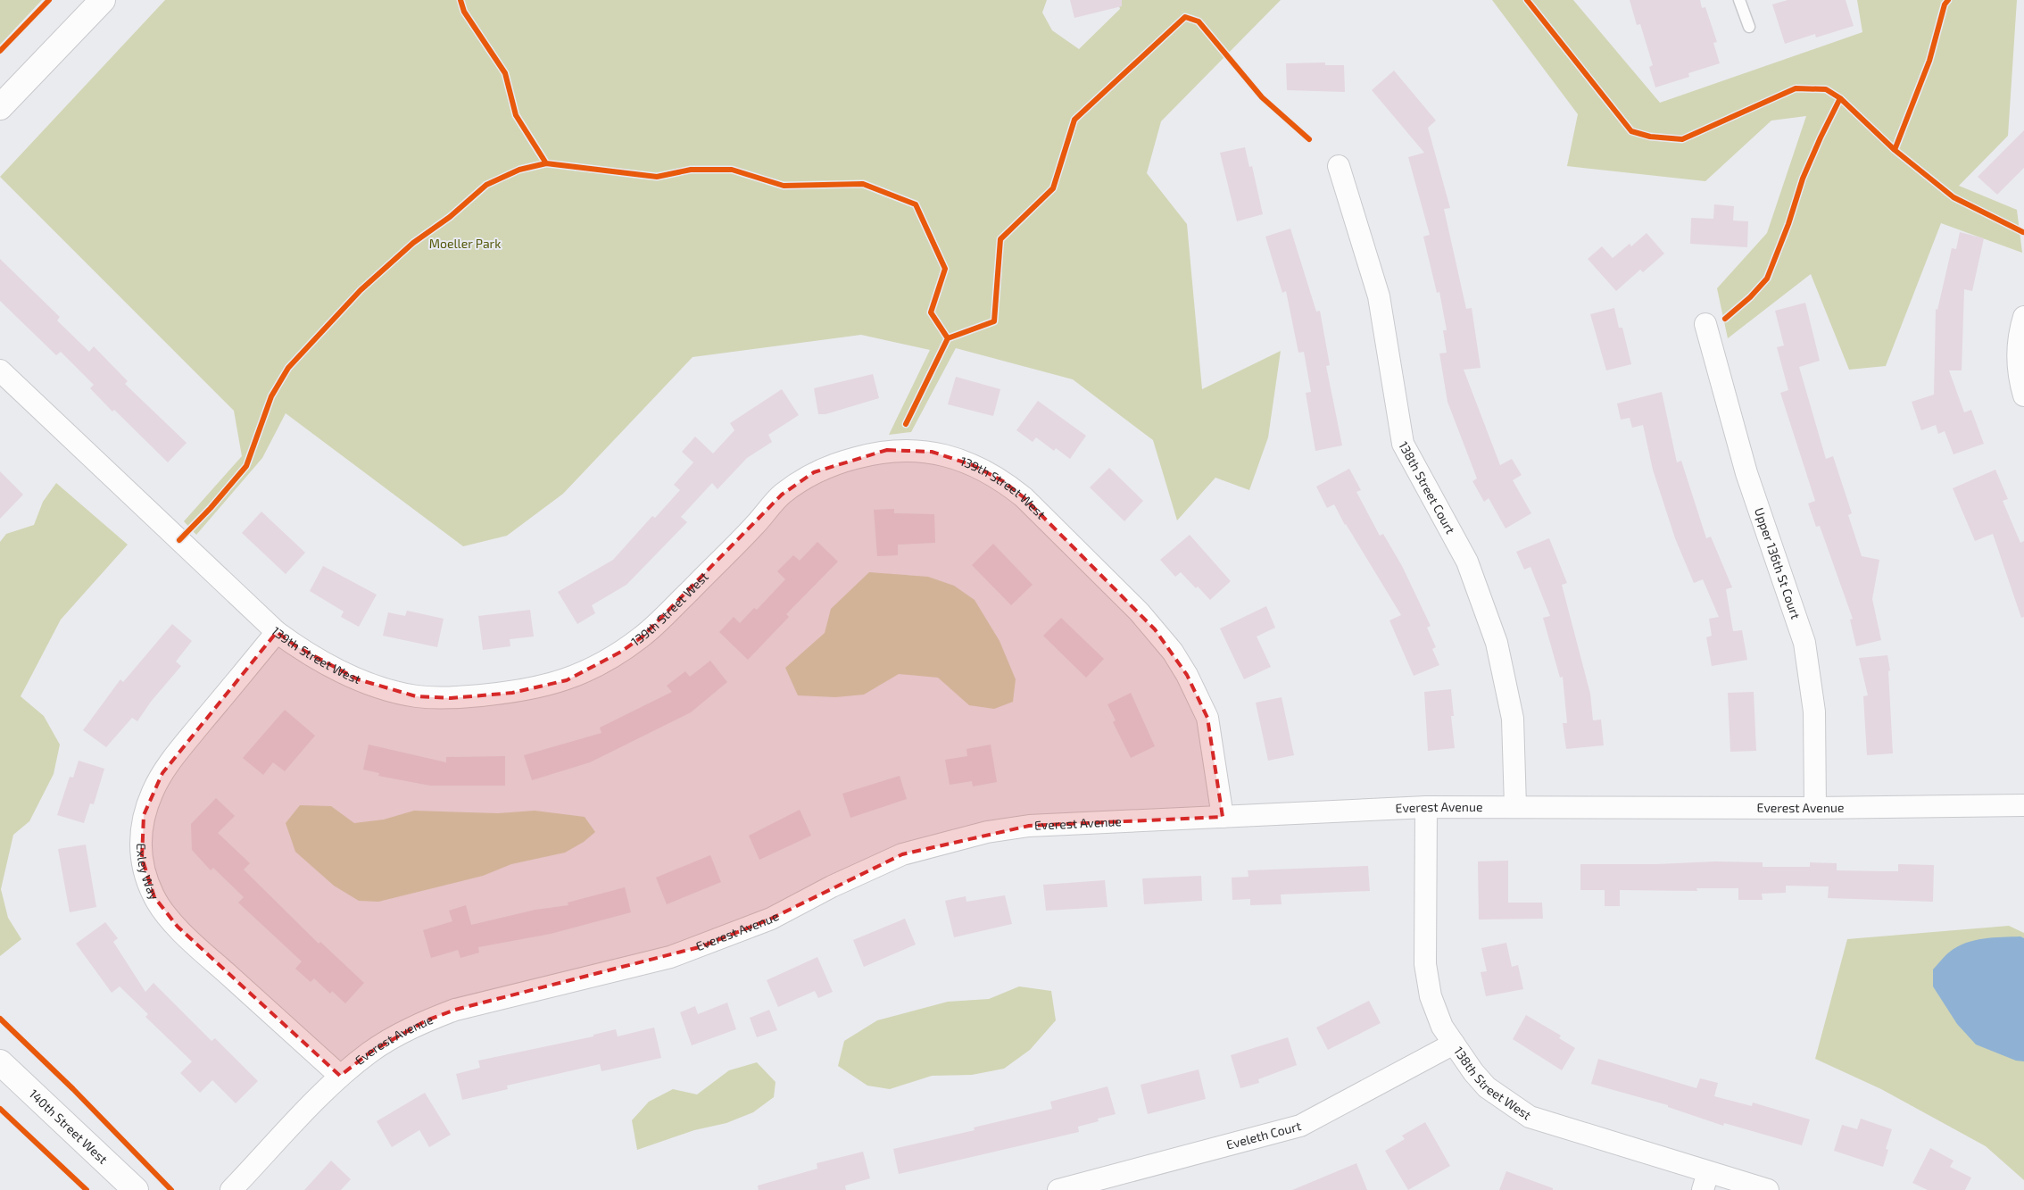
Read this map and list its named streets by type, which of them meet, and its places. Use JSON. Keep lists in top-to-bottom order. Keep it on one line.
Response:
{"streets":{"street":["138th Street Court","139th Street West","Upper 136th St Court","Everest Avenue","Exley Way","138th Street West","140th Street West","Eveleth Court"]},"crossings":[["138th Street Court","Everest Avenue"],["139th Street West","Everest Avenue"],["139th Street West","Exley Way"],["Upper 136th St Court","Everest Avenue"],["Everest Avenue","Exley Way"],["Everest Avenue","138th Street West"],["138th Street West","Eveleth Court"]],"parks":["Moeller Park"]}
